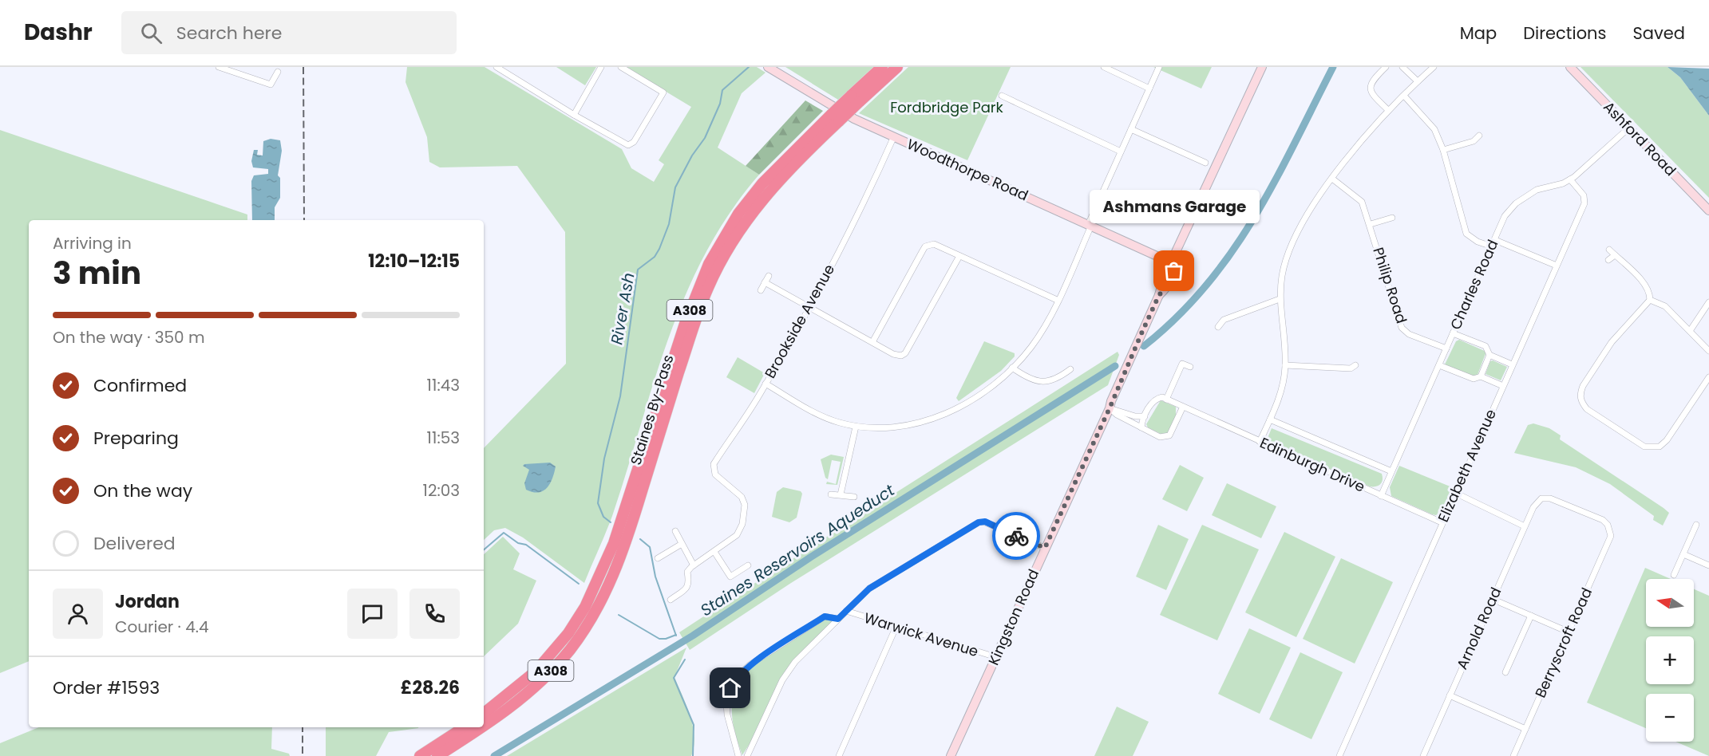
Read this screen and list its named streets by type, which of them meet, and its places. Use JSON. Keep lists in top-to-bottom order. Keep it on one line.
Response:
{"streets":{"highway":["A308","Staines By-Pass"],"street":["Ashford Road","Woodthorpe Road","Charles Road","Philip Road","Brookside Avenue","Edinburgh Drive","Elizabeth Avenue","Kingston Road","Arnold Road","Warwick Avenue","Berryscroft Road"]},"crossings":[["Ashford Road","Charles Road"],["Woodthorpe Road","Brookside Avenue"],["Woodthorpe Road","Kingston Road"],["Charles Road","Philip Road"],["Charles Road","Edinburgh Drive"],["Charles Road","Elizabeth Avenue"],["Edinburgh Drive","Elizabeth Avenue"],["Kingston Road","Warwick Avenue"],["Arnold Road","Berryscroft Road"]],"water":["River Ash","Staines Reservoirs Aqueduct"],"parks":["Fordbridge Park"],"places":["Ashmans Garage"],"north":"left","page":{"header":"Dashr","search":"Search here","nav":["Map","Directions","Saved"],"bubble":"Ashmans Garage","heading":["3 min","Arriving in","12:10–12:15"],"panel":["Jordan","Courier · 4.4","Order #1593","£28.26"],"bar":"On the way · 350 m","list":[["Confirmed","11:43"],["Preparing","11:53"],["On the way","12:03"],"Delivered"],"map_buttons":["+","−"]}}
